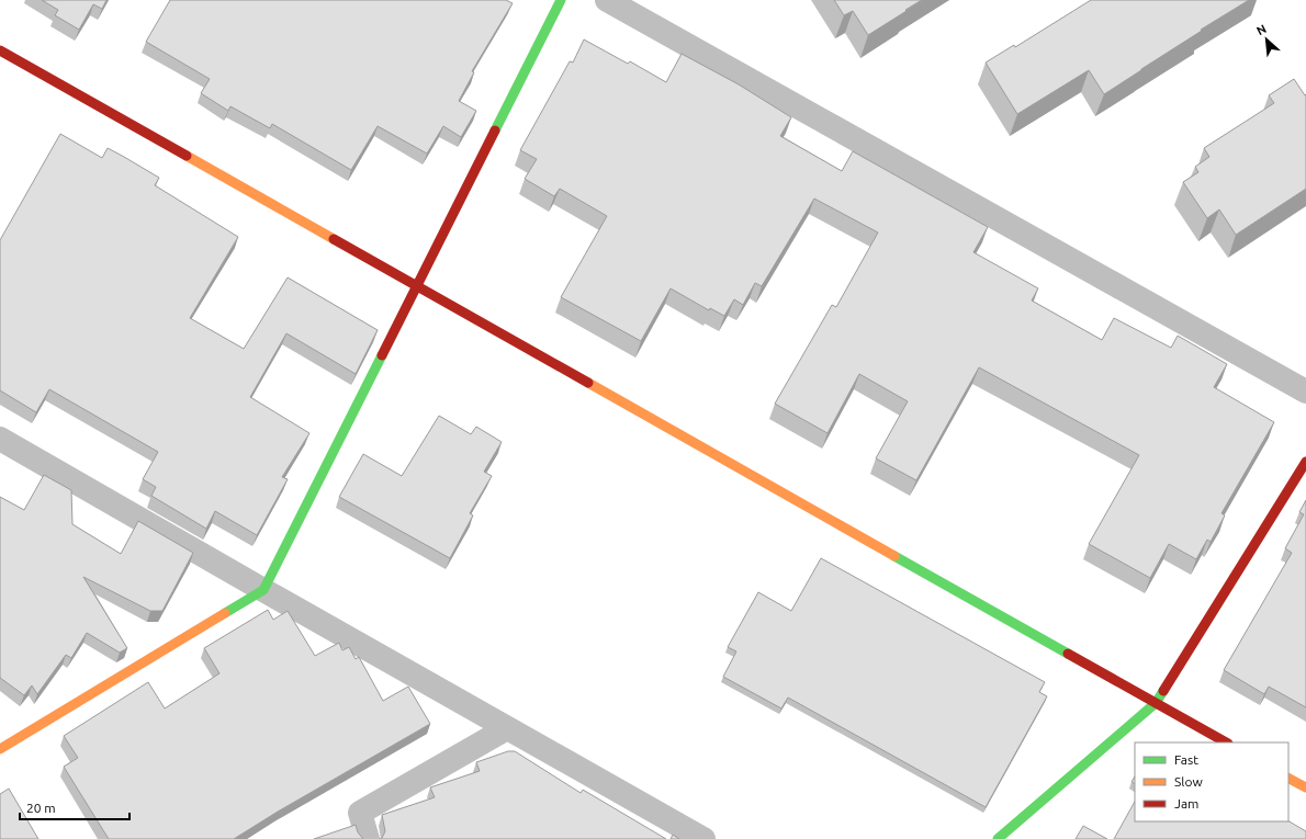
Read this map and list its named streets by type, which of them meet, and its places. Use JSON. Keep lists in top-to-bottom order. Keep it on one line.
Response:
{"legend":["Fast","Slow","Jam"],"scale_bar":"20 m","north":"top left"}
